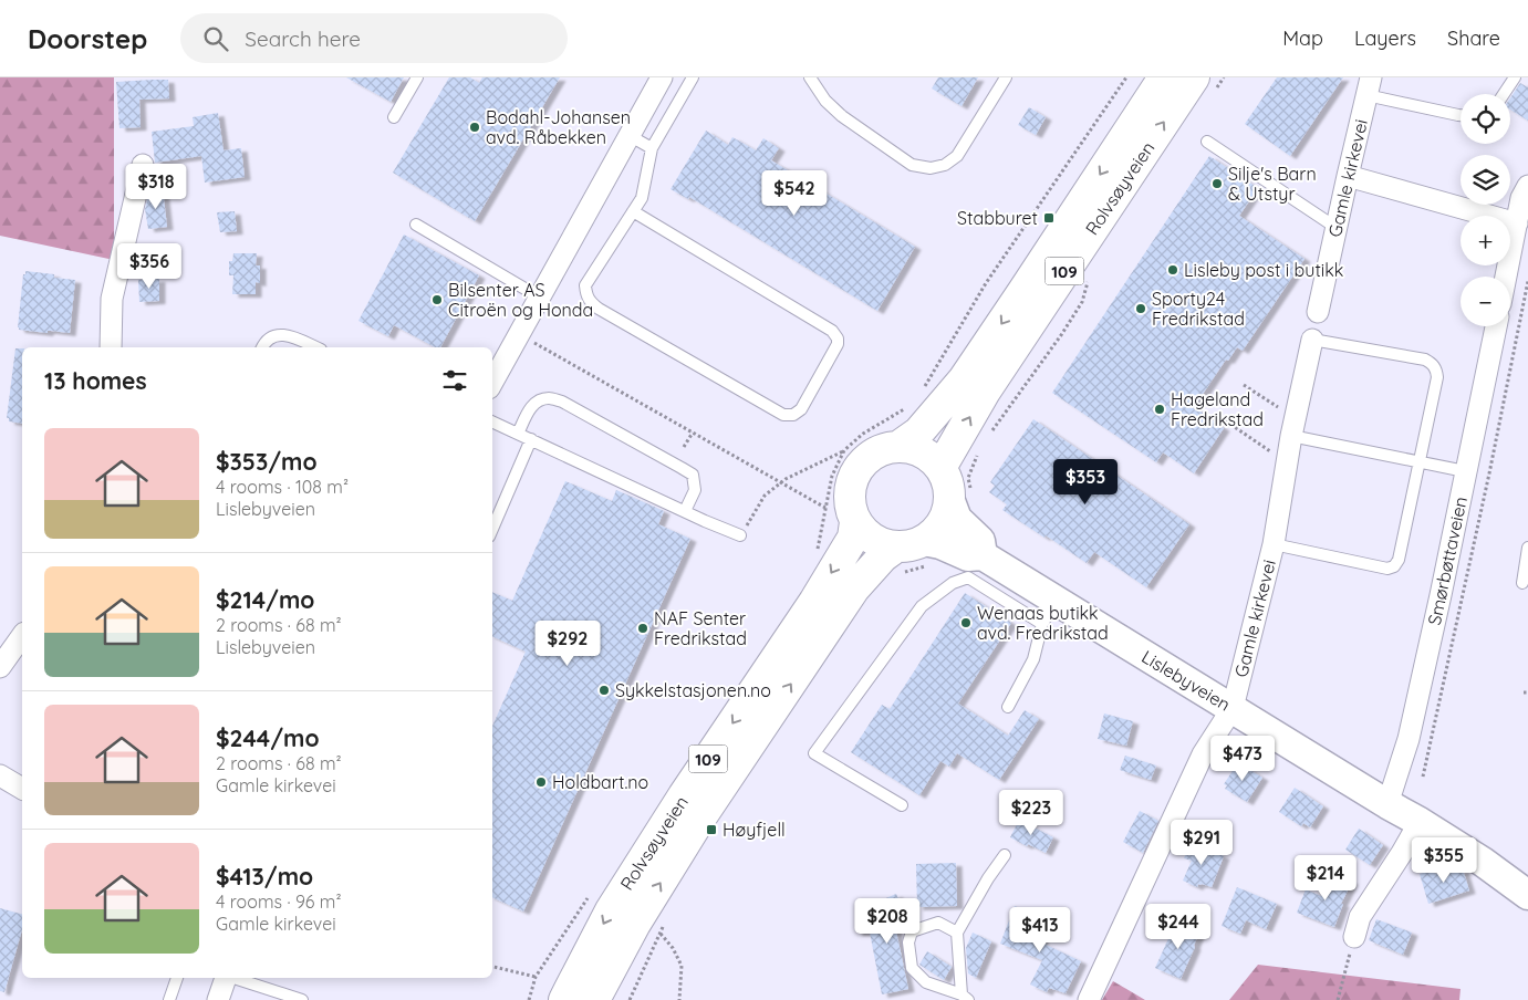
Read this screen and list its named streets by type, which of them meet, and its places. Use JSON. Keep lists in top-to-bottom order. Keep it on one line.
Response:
{"streets":{"main road":["Rolvsøyveien","109"],"street":["Gamle kirkevei","Smørbøttaveien","Lislebyveien"]},"crossings":[["Gamle kirkevei","Lislebyveien"],["Rolvsøyveien","109"],["Rolvsøyveien","Lislebyveien"],["109","Lislebyveien"],["Smørbøttaveien","Lislebyveien"]],"places":{"other":["Bodahl-Johansen avd. Råbekken","Silje's Barn & Utstyr","Lisleby post i butikk","Bilsenter AS Citroën og Honda","Sporty24 Fredrikstad","Hageland Fredrikstad","Wenaas butikk avd. Fredrikstad","NAF Senter Fredrikstad","Sykkelstasjonen.no","Holdbart.no"],"transit":["Stabburet","Høyfjell"]},"page":{"header":"Doorstep","search":"Search here","nav":["Map","Layers","Share"],"map_buttons":["+","−"],"price":["$318","$542","$356","$353","$292","$473","$223","$291","$355","$214","$208","$244","$413"],"heading":"13 homes","list":[{"name":"$353/mo","note":"4 rooms · 108 m² · Lislebyveien"},{"name":"$214/mo","note":"2 rooms · 68 m² · Lislebyveien"},{"name":"$244/mo","note":"2 rooms · 68 m² · Gamle kirkevei"},{"name":"$413/mo","note":"4 rooms · 96 m² · Gamle kirkevei"}]}}
